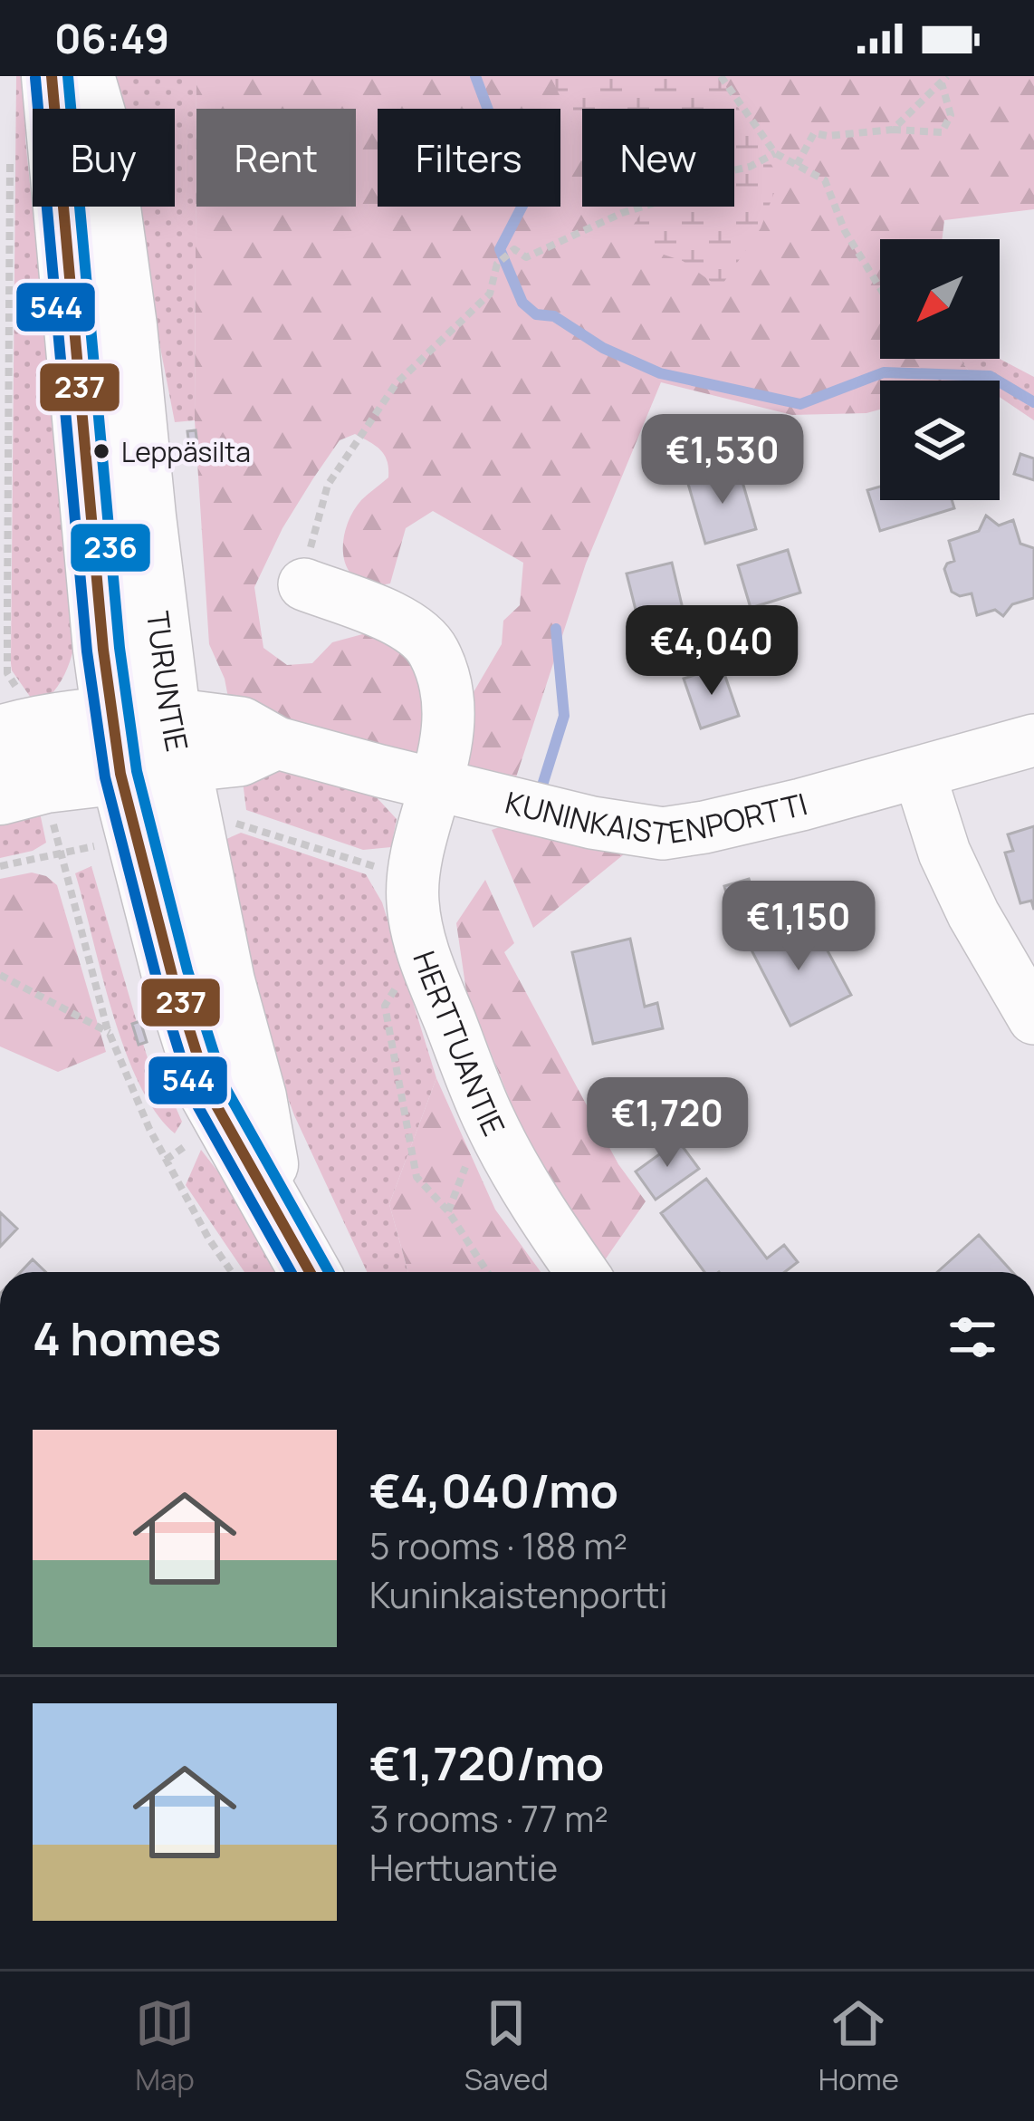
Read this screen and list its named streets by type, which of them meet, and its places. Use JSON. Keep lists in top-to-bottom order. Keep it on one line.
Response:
{"streets":{"main road":["TURUNTIE"],"street":["KUNINKAISTENPORTTI","HERTTUANTIE"]},"crossings":[["TURUNTIE","KUNINKAISTENPORTTI"],["KUNINKAISTENPORTTI","HERTTUANTIE"]],"places":["Leppäsilta"],"lines":["transit line 237","transit line 236","transit line 544"],"north":"bottom left","page":{"status":"06:49","chip":["Buy","Rent","Filters","New"],"price":["€1,530","€4,040","€1,150","€1,720"],"heading":"4 homes","list":[{"name":"€4,040/mo","note":"5 rooms · 188 m² · Kuninkaistenportti"},{"name":"€1,720/mo","note":"3 rooms · 77 m² · Herttuantie"}],"tabs":["Map","Saved","Home"]}}
